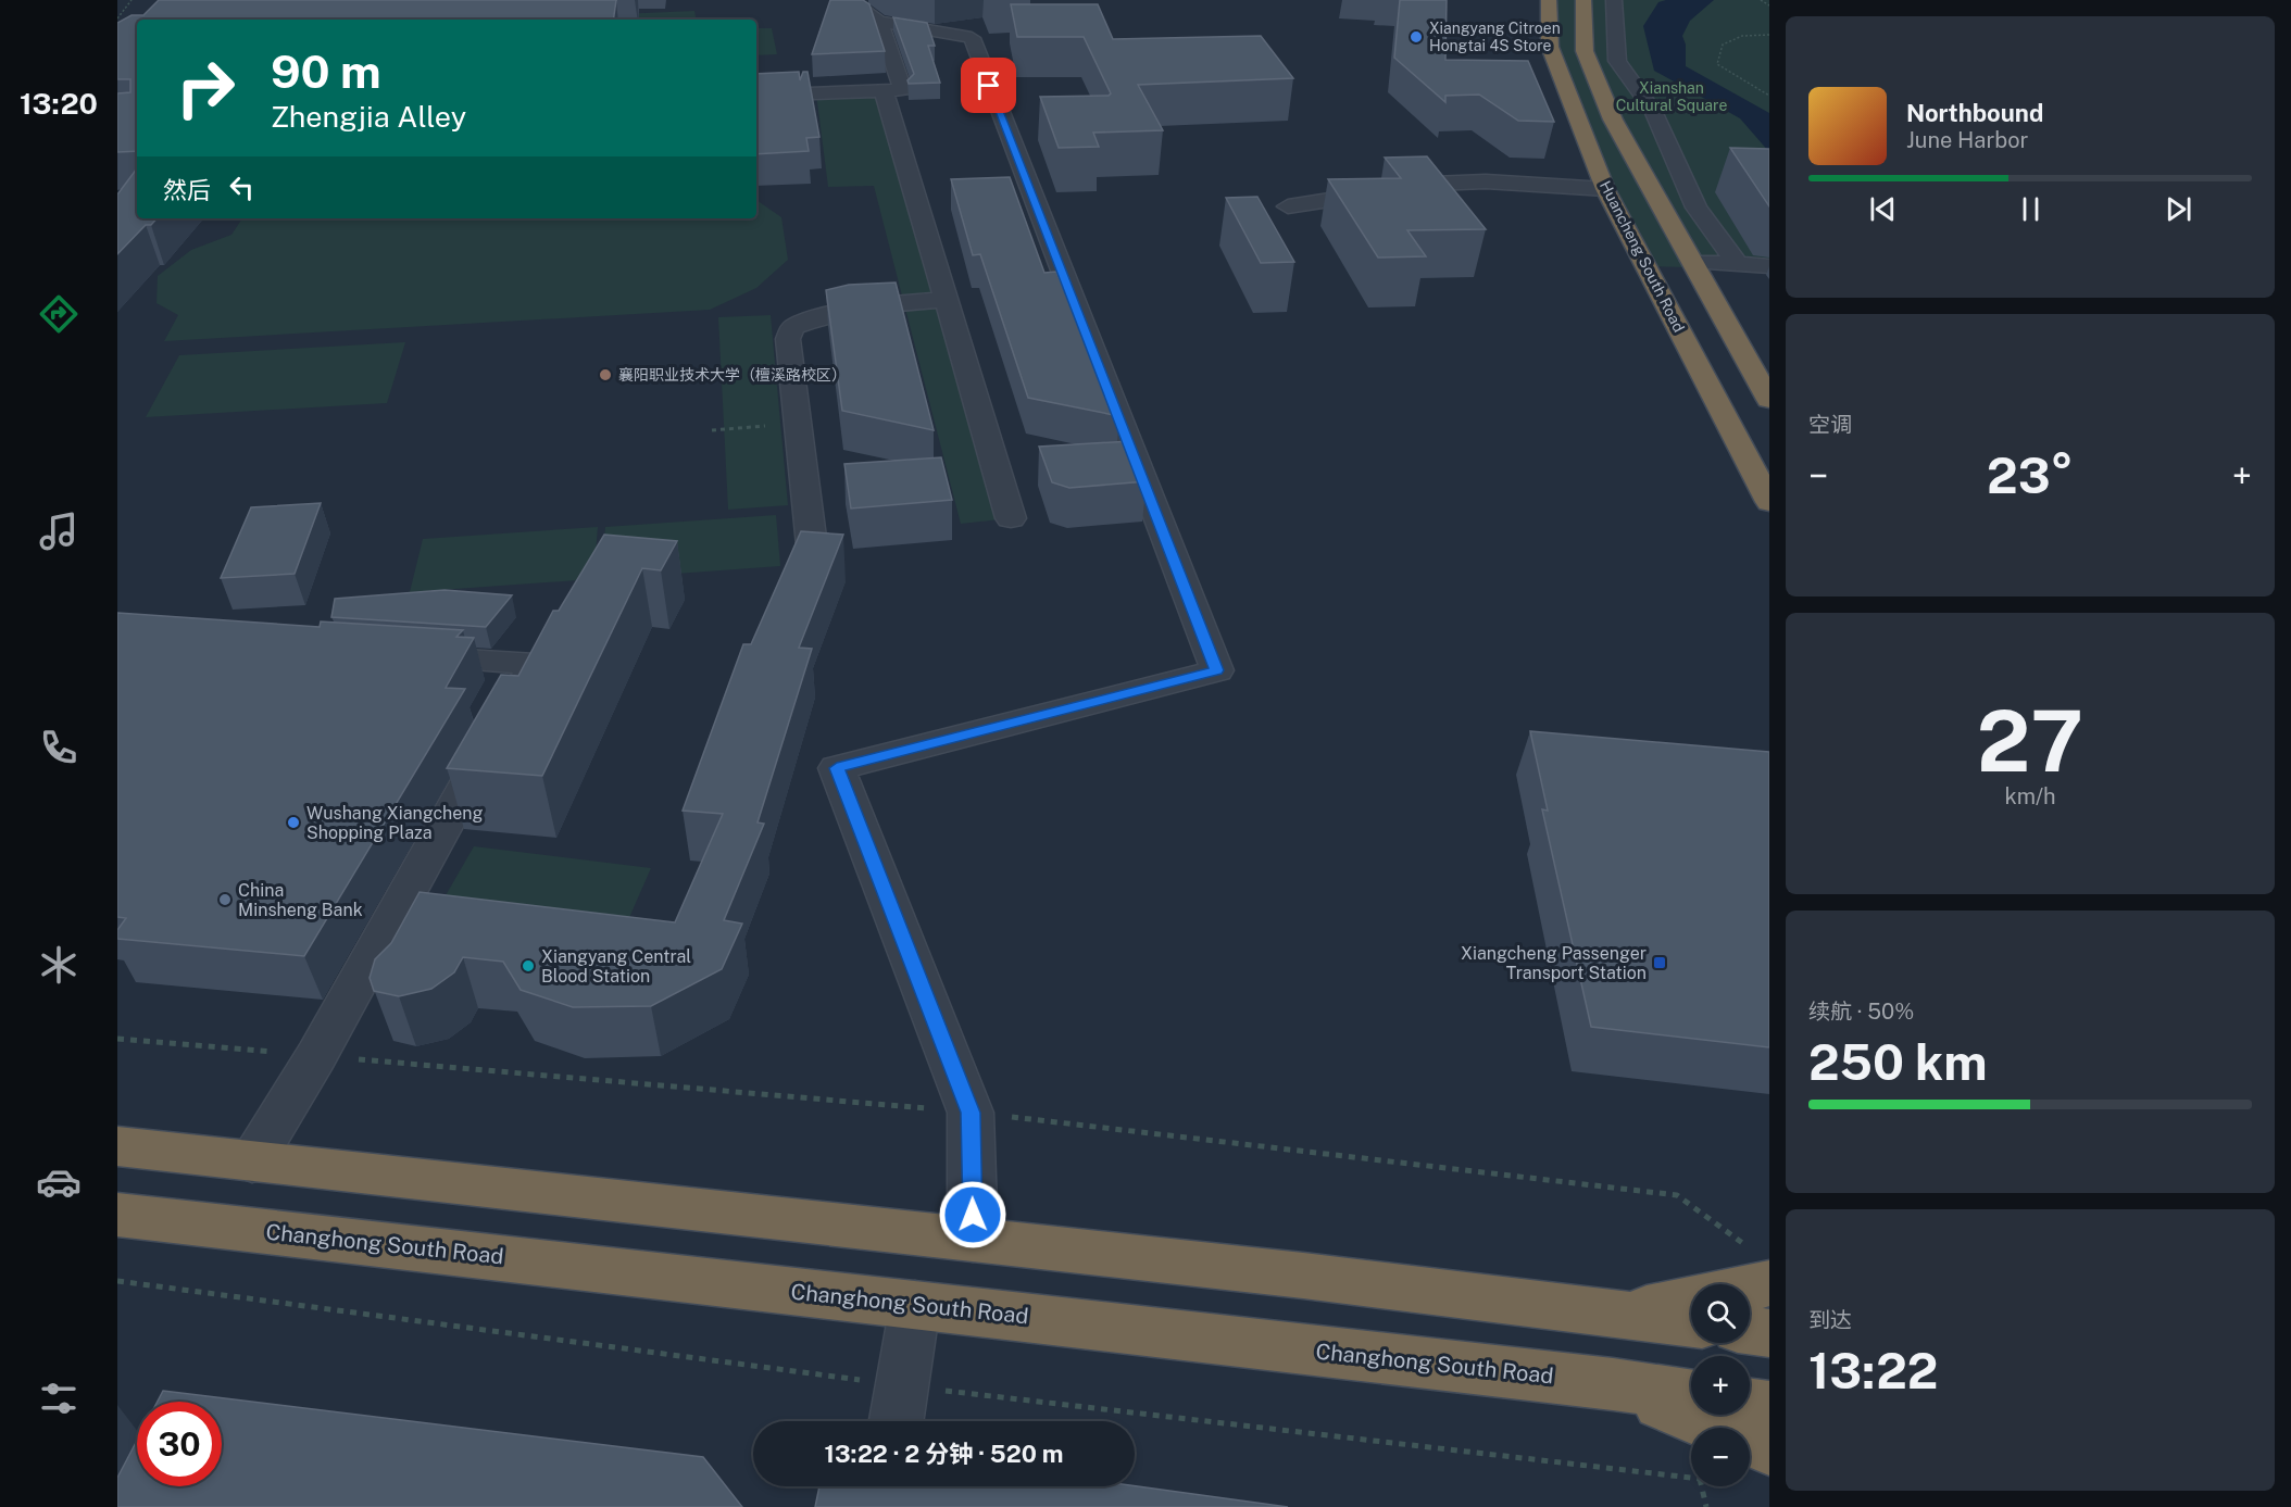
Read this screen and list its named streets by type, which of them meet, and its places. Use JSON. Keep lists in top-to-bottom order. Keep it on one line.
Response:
{"streets":{"highway":["Huancheng South Road","Changhong South Road"]},"parks":["Xianshan Cultural Square"],"places":{"other":["Xiangyang Citroen Hongtai 4S Store","襄阳职业技术大学（檀溪路校区）","Wushang Xiangcheng Shopping Plaza","China Minsheng Bank","Xiangyang Central Blood Station"],"transit":["Xiangcheng Passenger Transport Station"]},"page":{"tabs":"13:20","turn":["90 m","Zhengjia Alley"],"song":["Northbound","June Harbor"],"then":"然后","tile":["空调",["27","km/h"],["续航 · 50%","250 km"],["到达","13:22"]],"heat":["−","23°","+"],"map_buttons":["+","−"],"limit":"30","trip":"13:22 · 2 分钟 · 520 m"}}
